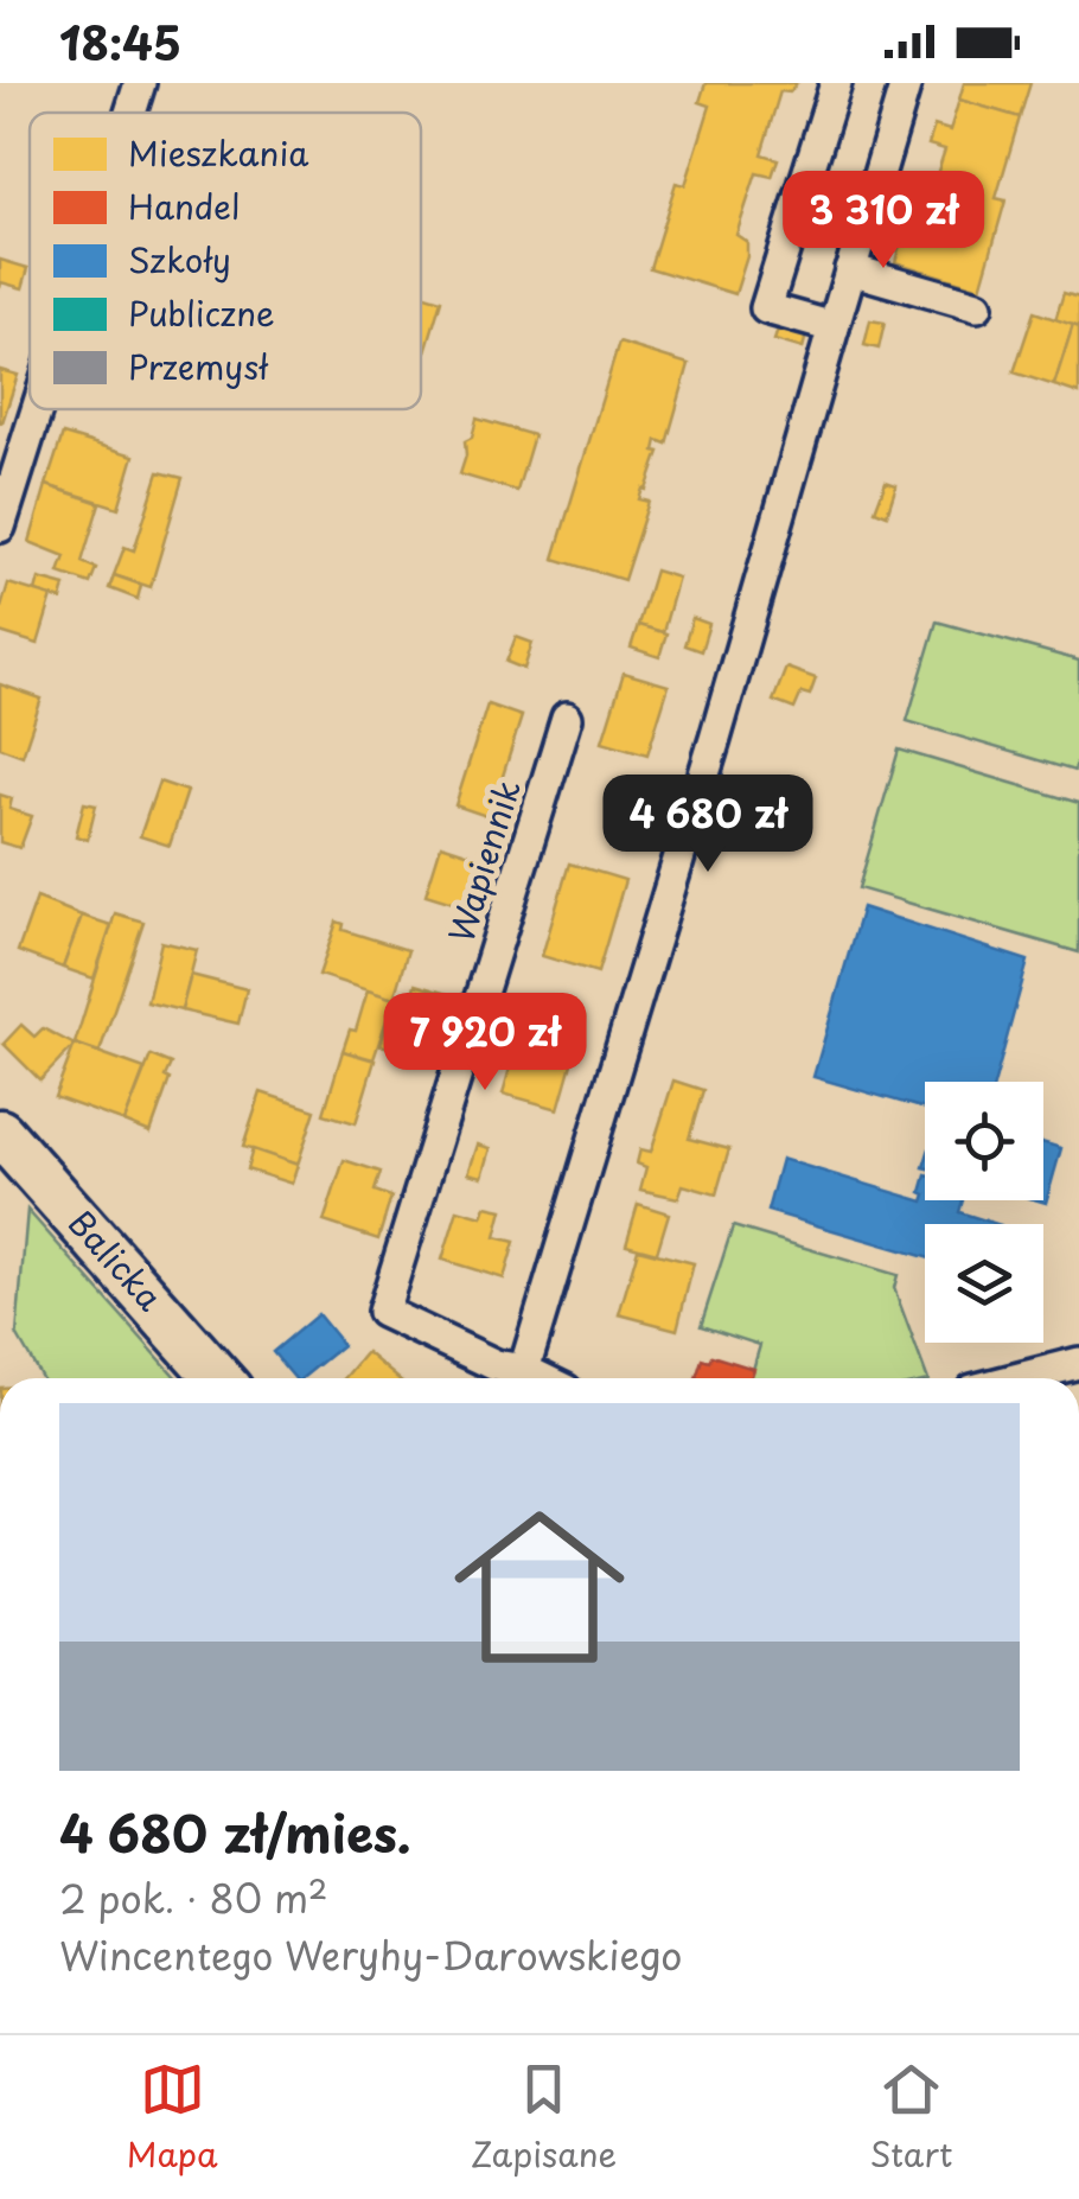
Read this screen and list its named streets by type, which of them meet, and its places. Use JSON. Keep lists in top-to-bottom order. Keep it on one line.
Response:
{"streets":{"street":["Wapiennik","Balicka"]},"legend":["Mieszkania","Handel","Szkoły","Publiczne","Przemysł"],"page":{"status":"18:45","price":["3 310 zł","4 680 zł","7 920 zł"],"list":[{"name":"4 680 zł/mies.","note":"2 pok. · 80 m² · Wincentego Weryhy-Darowskiego"}],"tabs":["Mapa","Zapisane","Start"]}}
